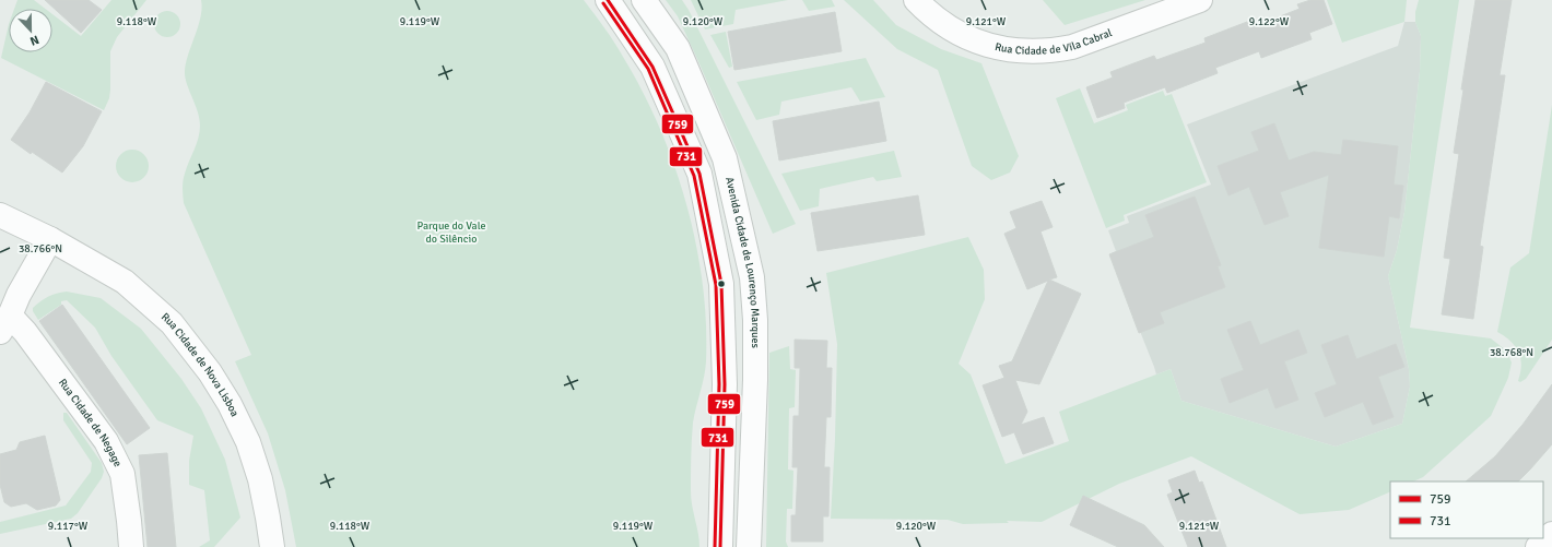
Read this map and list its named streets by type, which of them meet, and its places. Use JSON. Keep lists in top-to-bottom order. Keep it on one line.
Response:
{"streets":{"street":["Rua Cidade de Vila Cabral","Avenida Cidade de Lourenço Marques","Rua Cidade de Nova Lisboa","Rua Cidade de Negage"]},"parks":["Parque do Vale do Silêncio"],"lines":["transit line 759","transit line 731"],"legend":["759","731"],"north":"bottom","coordinates":["9.118°W","9.119°W","9.120°W","9.121°W","9.122°W","38.766°N","38.768°N","9.117°W"]}
